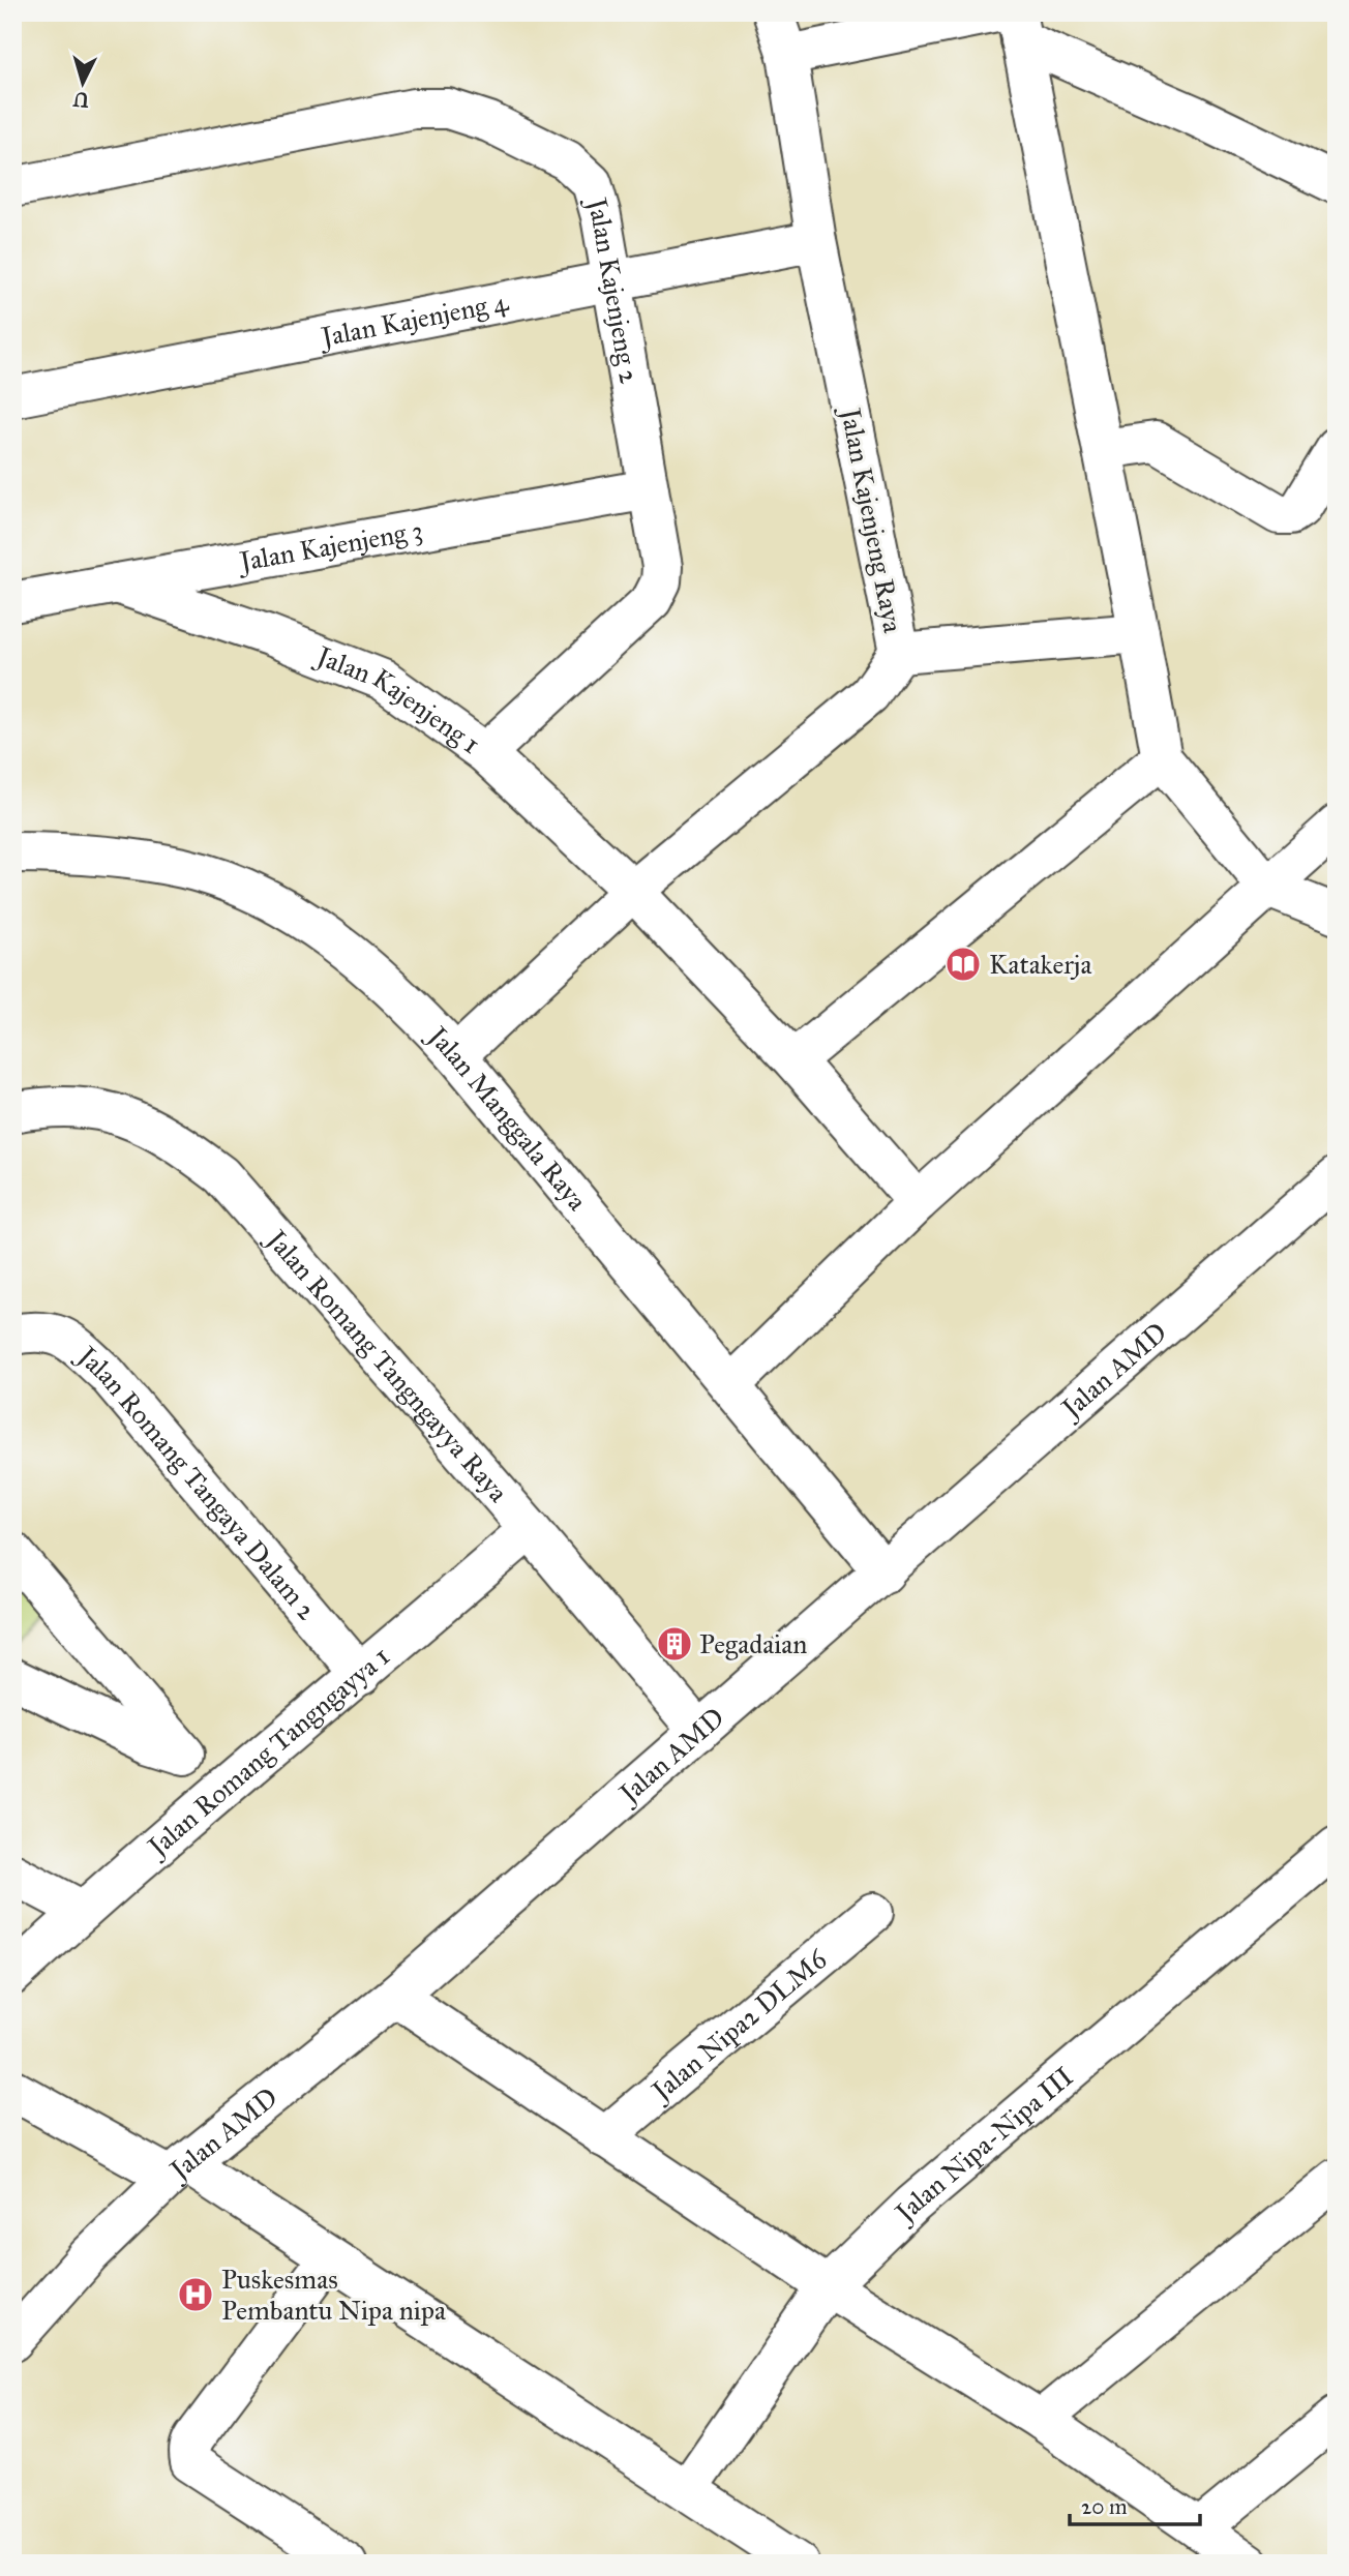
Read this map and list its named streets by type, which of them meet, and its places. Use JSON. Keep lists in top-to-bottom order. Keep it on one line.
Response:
{"streets":{"street":["Jalan Kajenjeng 2","Jalan Kajenjeng 4","Jalan Kajenjeng Raya","Jalan Kajenjeng 3","Jalan Kajenjeng 1","Jalan Manggala Raya","Jalan Romang Tangngayya Raya","Jalan AMD","Jalan Romang Tangaya Dalam 2","Jalan Romang Tangngayya 1","Jalan Nipa2 DLM6","Jalan Nipa-Nipa III"]},"crossings":[["Jalan Kajenjeng 2","Jalan Kajenjeng 4"],["Jalan Kajenjeng 2","Jalan Kajenjeng 3"],["Jalan Kajenjeng 2","Jalan Kajenjeng 1"],["Jalan Kajenjeng 4","Jalan Kajenjeng Raya"],["Jalan Kajenjeng Raya","Jalan Kajenjeng 1"],["Jalan Kajenjeng Raya","Jalan Manggala Raya"],["Jalan Kajenjeng 3","Jalan Kajenjeng 1"],["Jalan Manggala Raya","Jalan AMD"],["Jalan Romang Tangngayya Raya","Jalan AMD"],["Jalan Romang Tangngayya Raya","Jalan Romang Tangngayya 1"],["Jalan Romang Tangaya Dalam 2","Jalan Romang Tangngayya 1"]],"places":{"library":["Katakerja"],"building":["Pegadaian"],"hospital":["Puskesmas Pembantu Nipa nipa"]},"scale_bar":"20 m","north":"bottom"}
